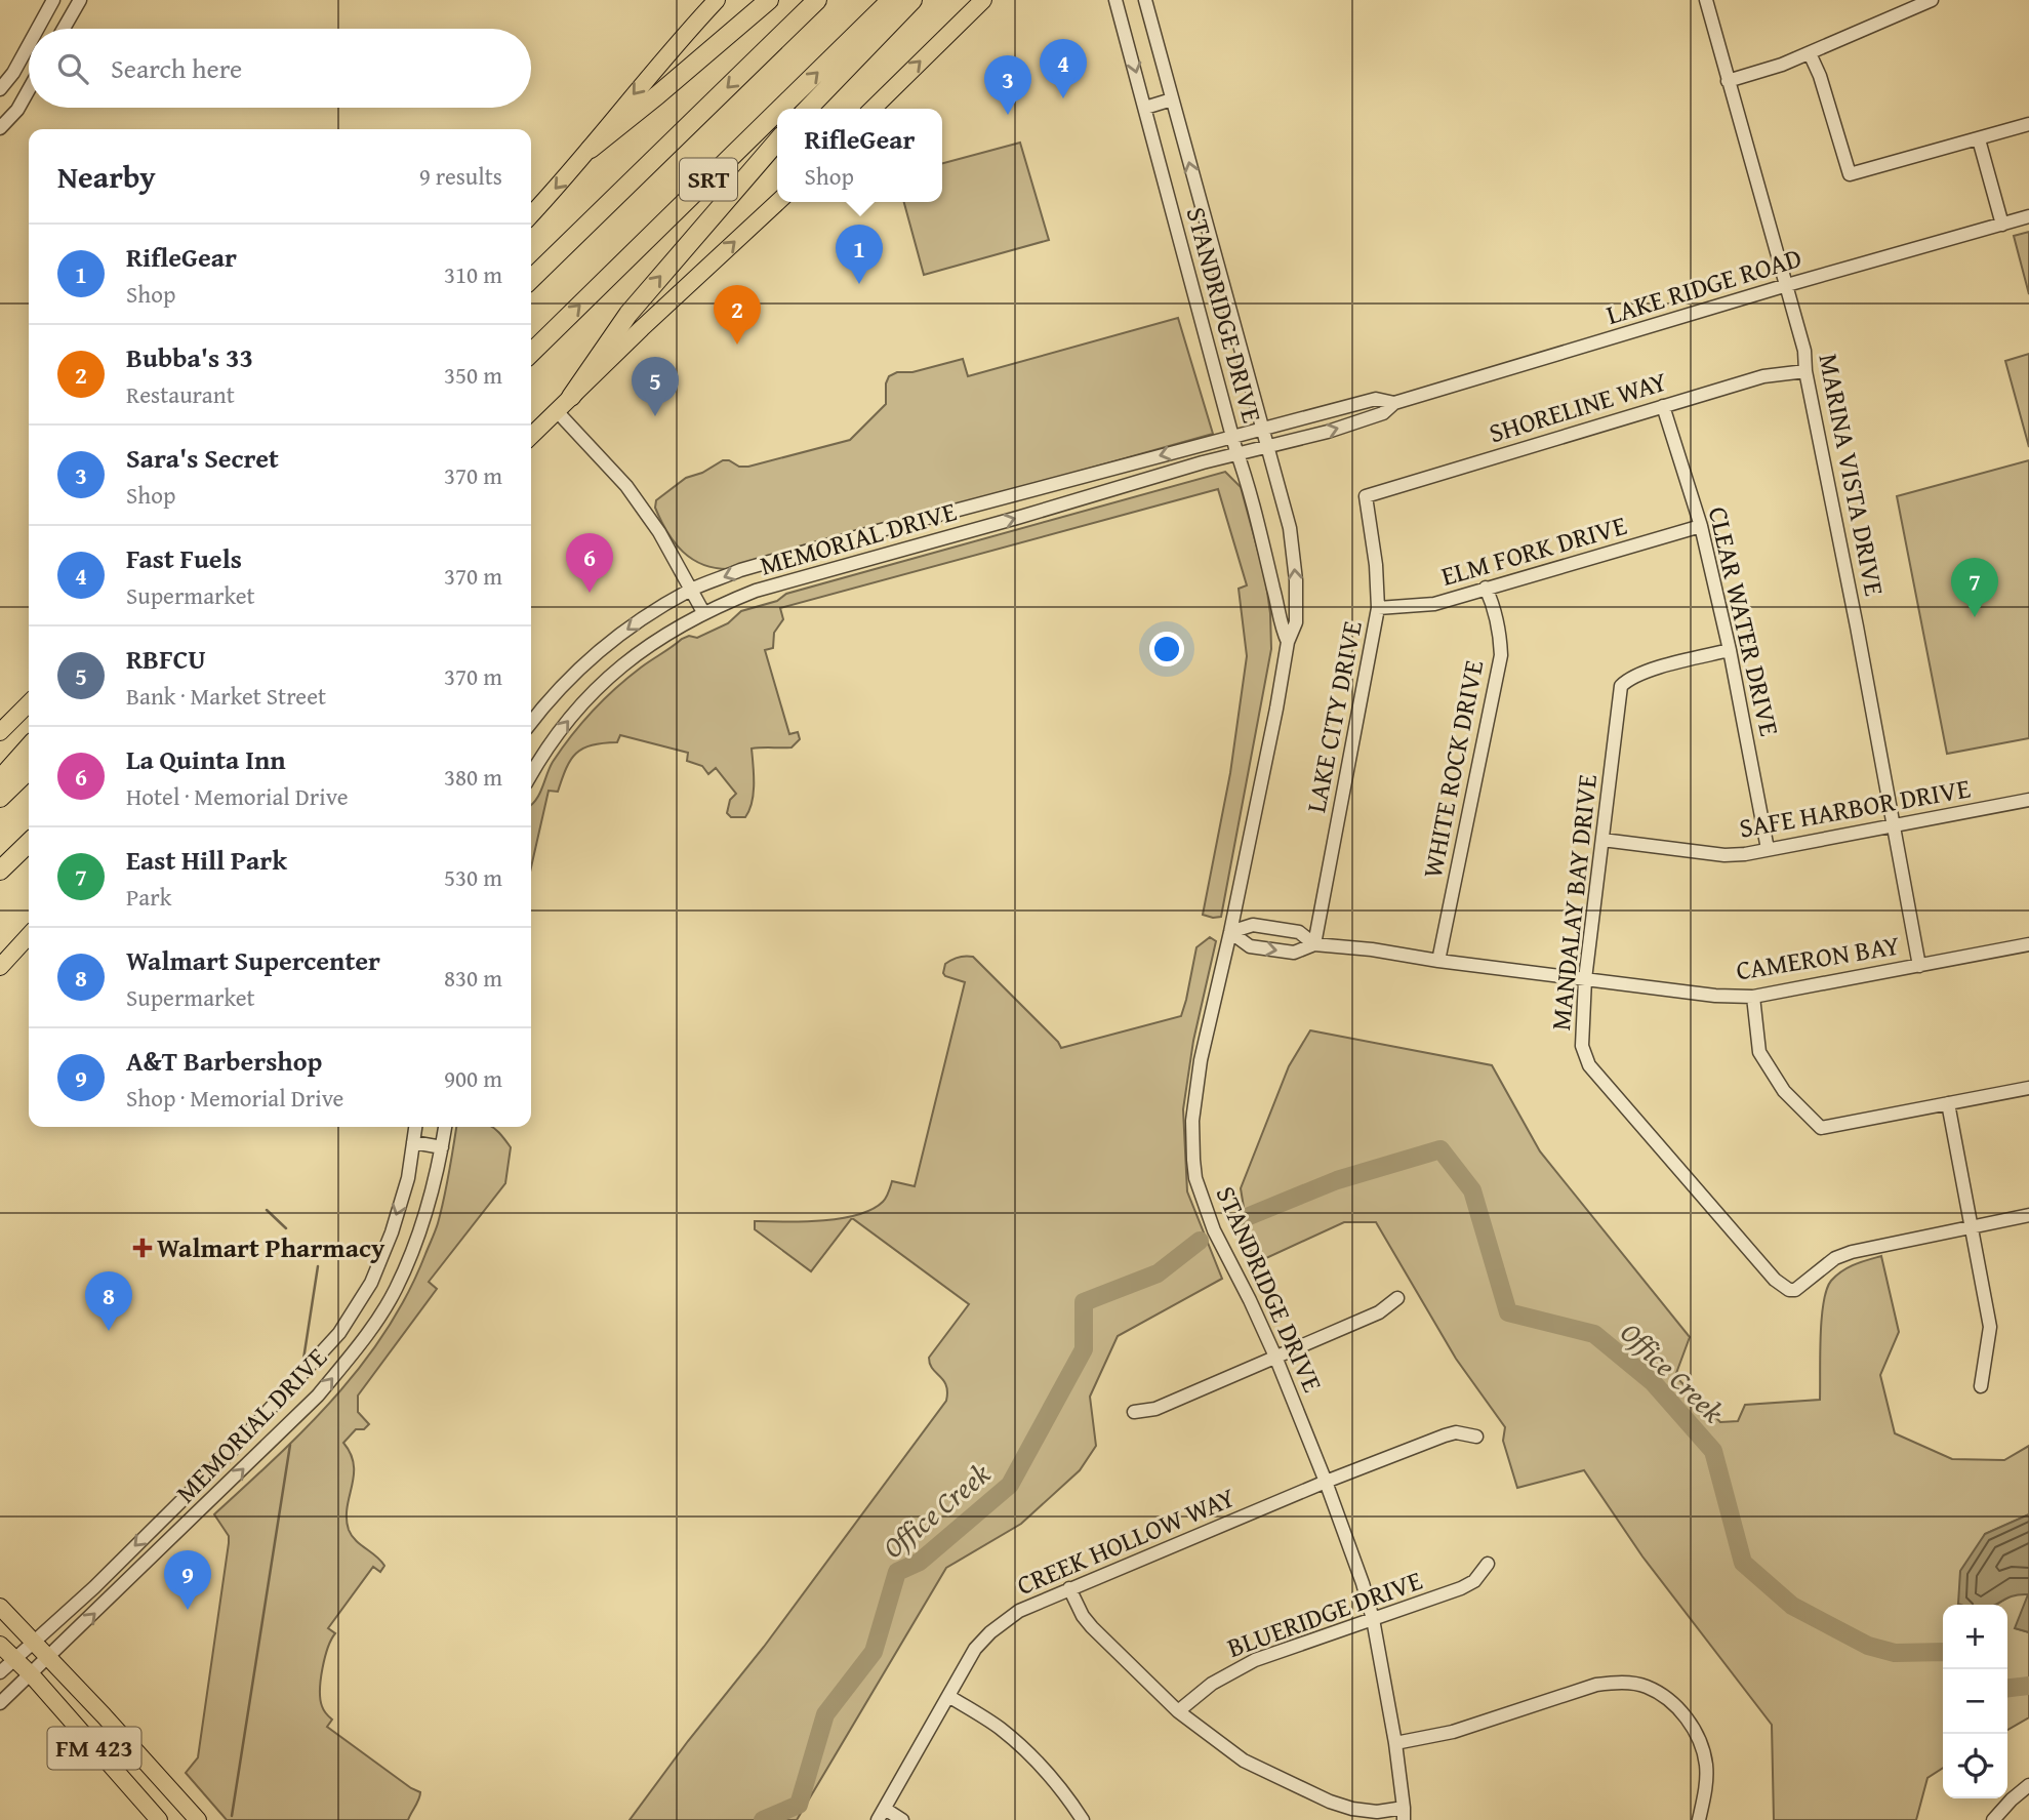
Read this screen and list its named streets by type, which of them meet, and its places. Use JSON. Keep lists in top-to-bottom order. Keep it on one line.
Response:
{"streets":{"highway":["SRT"],"main road":["FM 423"],"street":["LAKE RIDGE ROAD","STANDRIDGE DRIVE","SHORELINE WAY","MARINA VISTA DRIVE","MEMORIAL DRIVE","ELM FORK DRIVE","CLEAR WATER DRIVE","LAKE CITY DRIVE","WHITE ROCK DRIVE","SAFE HARBOR DRIVE","MANDALAY BAY DRIVE","CAMERON BAY","CREEK HOLLOW WAY","BLUERIDGE DRIVE"]},"crossings":[["LAKE RIDGE ROAD","STANDRIDGE DRIVE"],["LAKE RIDGE ROAD","MARINA VISTA DRIVE"],["LAKE RIDGE ROAD","MEMORIAL DRIVE"],["STANDRIDGE DRIVE","MEMORIAL DRIVE"],["STANDRIDGE DRIVE","CAMERON BAY"],["STANDRIDGE DRIVE","CREEK HOLLOW WAY"],["STANDRIDGE DRIVE","BLUERIDGE DRIVE"],["SHORELINE WAY","MARINA VISTA DRIVE"],["SHORELINE WAY","CLEAR WATER DRIVE"],["SHORELINE WAY","LAKE CITY DRIVE"],["MARINA VISTA DRIVE","SAFE HARBOR DRIVE"],["MARINA VISTA DRIVE","CAMERON BAY"],["MEMORIAL DRIVE","FM 423"],["ELM FORK DRIVE","CLEAR WATER DRIVE"],["ELM FORK DRIVE","LAKE CITY DRIVE"],["ELM FORK DRIVE","WHITE ROCK DRIVE"],["CLEAR WATER DRIVE","SAFE HARBOR DRIVE"],["CLEAR WATER DRIVE","MANDALAY BAY DRIVE"],["LAKE CITY DRIVE","CAMERON BAY"],["WHITE ROCK DRIVE","CAMERON BAY"],["SAFE HARBOR DRIVE","MANDALAY BAY DRIVE"],["MANDALAY BAY DRIVE","CAMERON BAY"]],"water":["Office Creek"],"places":{"health":["Walmart Pharmacy"]},"page":{"search":"Search here","pins":["4","3","1","2","5","6","7","8","9"],"popup":["RifleGear","Shop"],"heading":["Nearby","9 results"],"list":[{"mark":"1","name":"RifleGear","note":"Shop","value":"310 m"},{"mark":"2","name":"Bubba's 33","note":"Restaurant","value":"350 m"},{"mark":"3","name":"Sara's Secret","note":"Shop","value":"370 m"},{"mark":"4","name":"Fast Fuels","note":"Supermarket","value":"370 m"},{"mark":"5","name":"RBFCU","note":"Bank · Market Street","value":"370 m"},{"mark":"6","name":"La Quinta Inn","note":"Hotel · Memorial Drive","value":"380 m"},{"mark":"7","name":"East Hill Park","note":"Park","value":"530 m"},{"mark":"8","name":"Walmart Supercenter","note":"Supermarket","value":"830 m"},{"mark":"9","name":"A&T Barbershop","note":"Shop · Memorial Drive","value":"900 m"}],"map_buttons":["+","−"]}}
